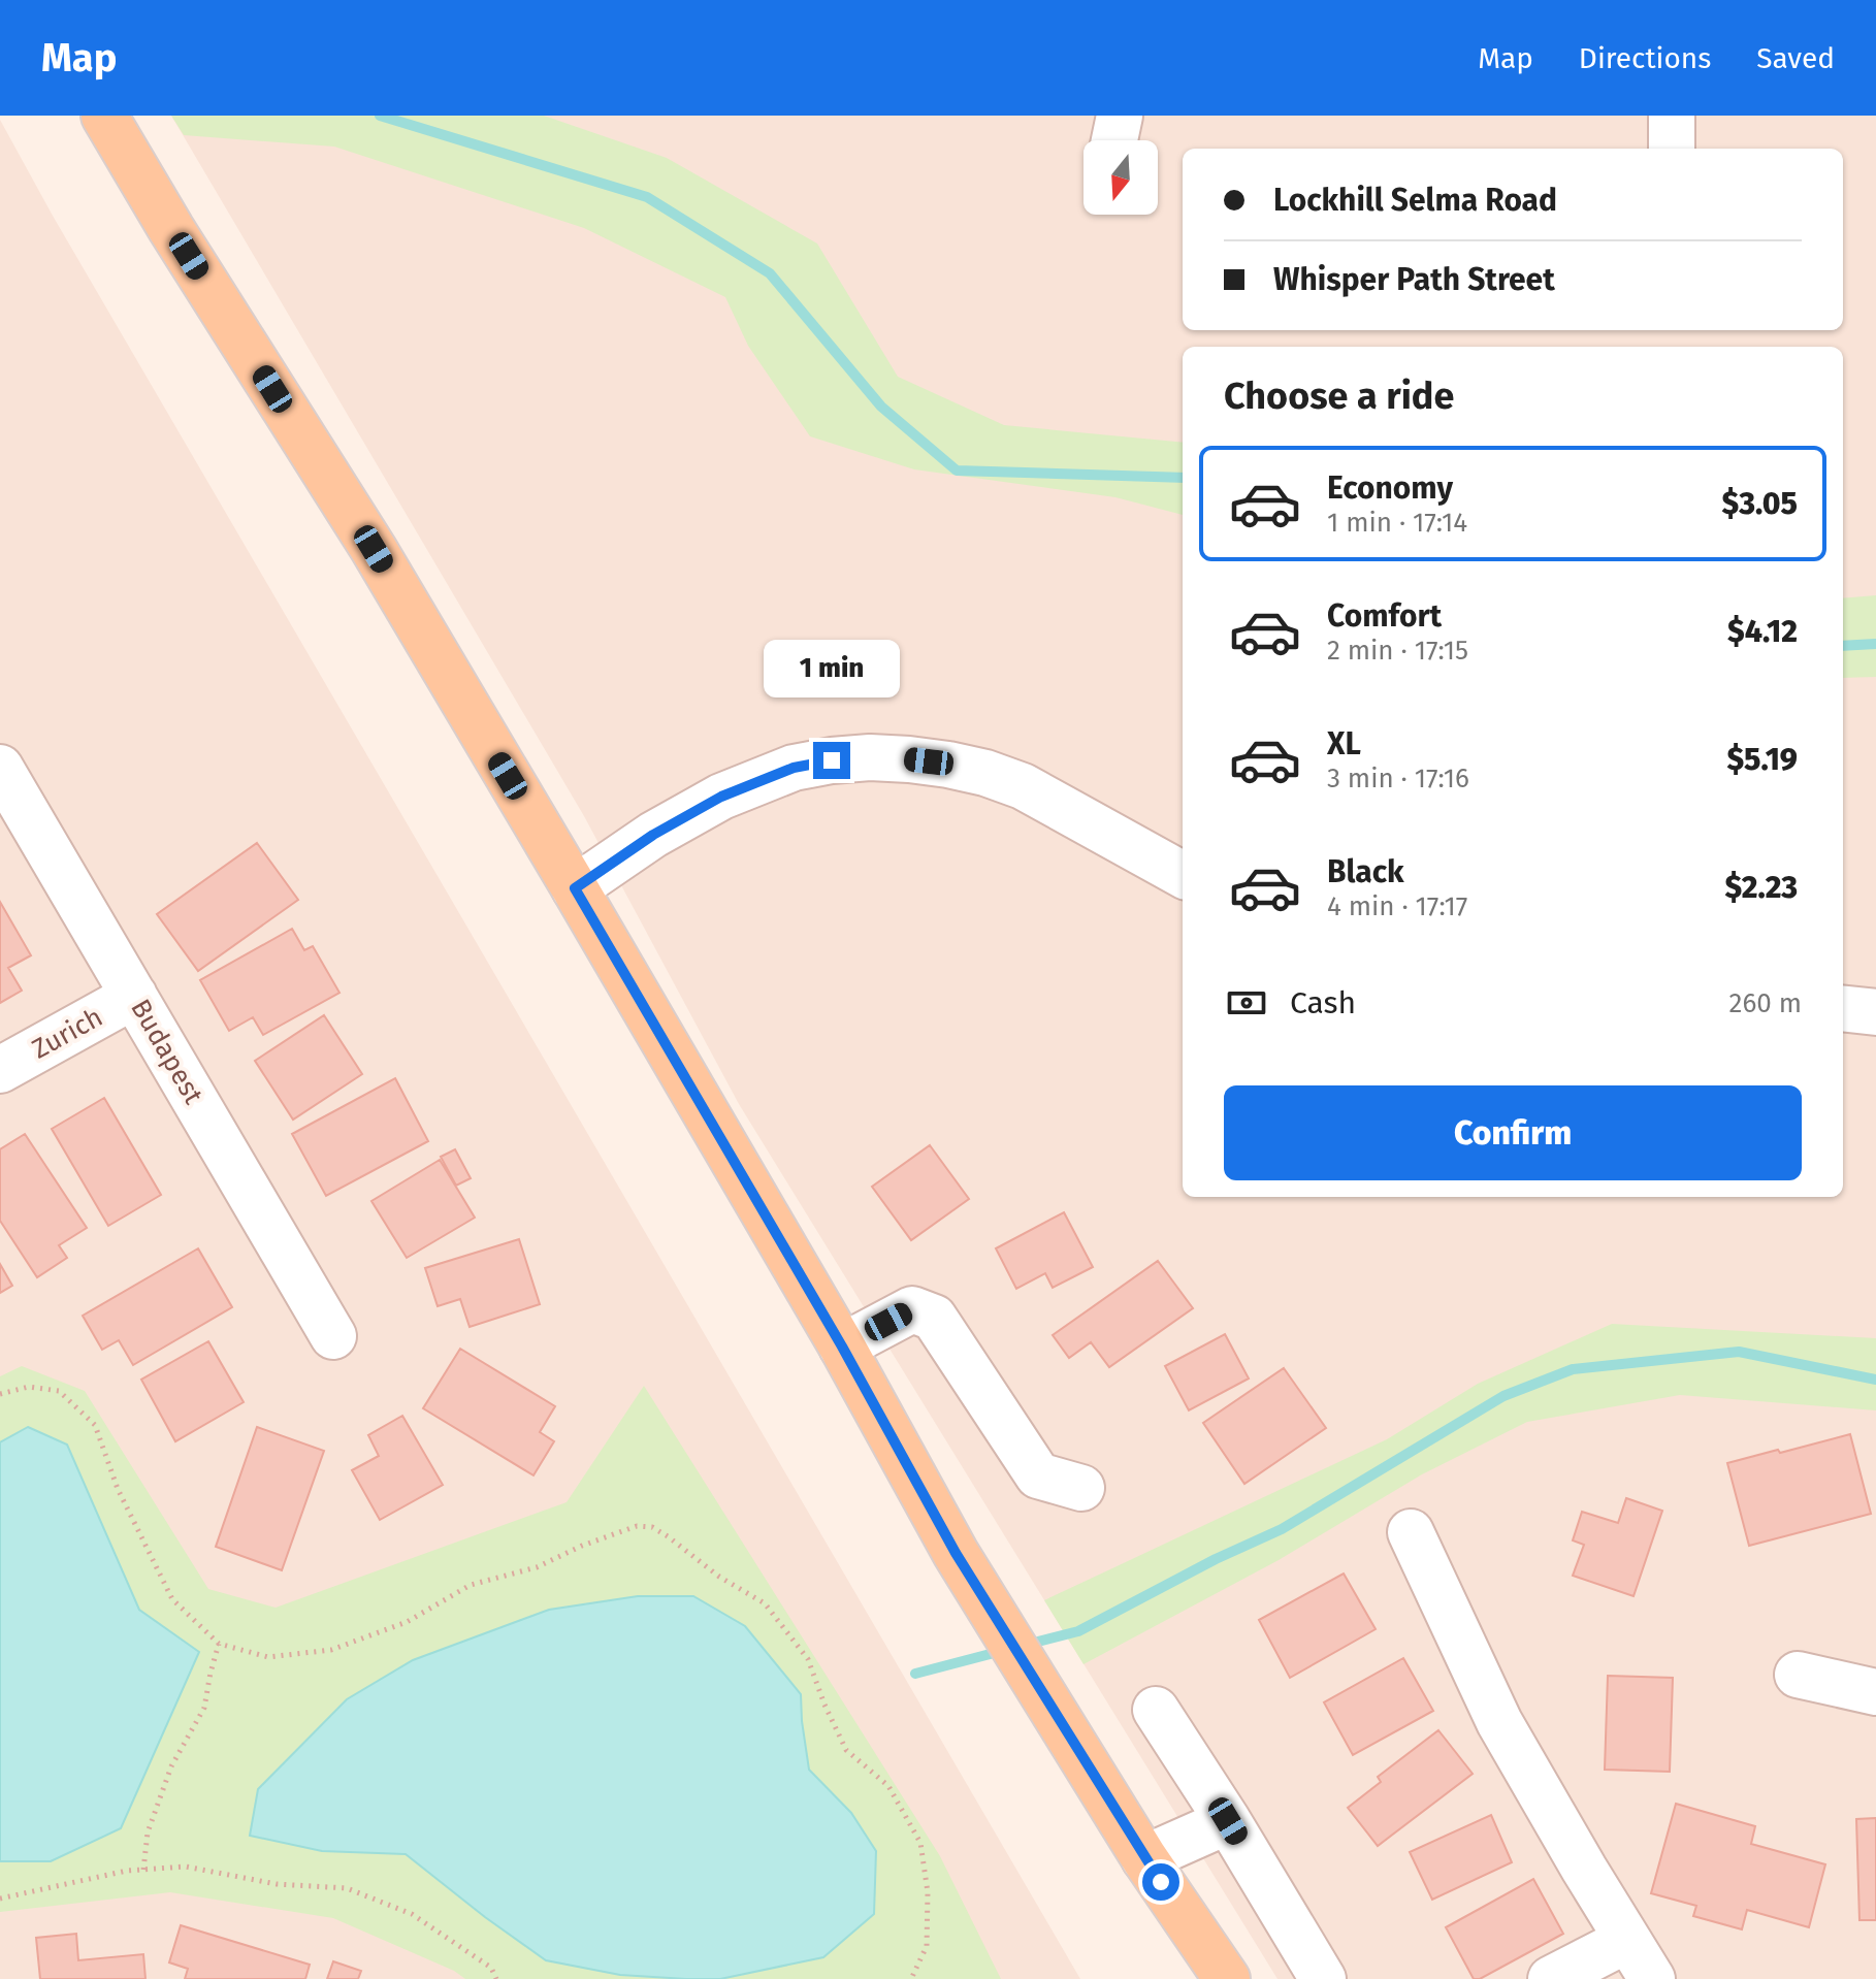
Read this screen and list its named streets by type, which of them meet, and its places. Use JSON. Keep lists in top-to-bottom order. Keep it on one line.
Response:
{"streets":{"street":["Zurich","Budapest"]},"crossings":[["Zurich","Budapest"]],"north":"bottom","page":{"header":"Map","nav":["Map","Directions","Saved"],"banner":["Lockhill Selma Road","Whisper Path Street"],"heading":"Choose a ride","list":[{"name":"Economy","note":"1 min · 17:14","value":"$3.05"},{"name":"Comfort","note":"2 min · 17:15","value":"$4.12"},{"name":"XL","note":"3 min · 17:16","value":"$5.19"},{"name":"Black","note":"4 min · 17:17","value":"$2.23"}],"bubble":"1 min","pay":["Cash","260 m"],"buttons":"Confirm"}}
